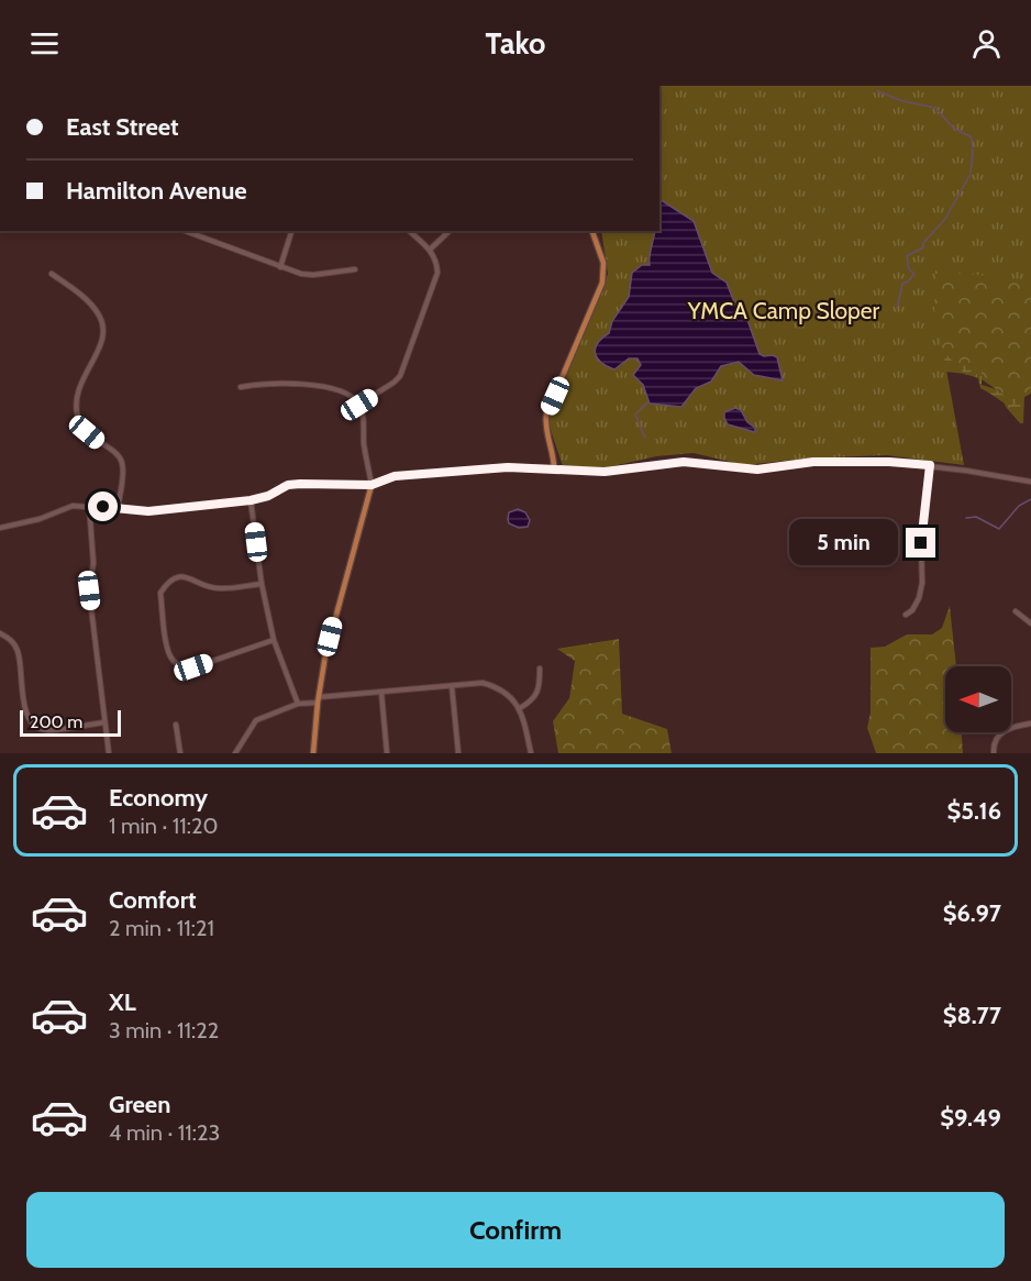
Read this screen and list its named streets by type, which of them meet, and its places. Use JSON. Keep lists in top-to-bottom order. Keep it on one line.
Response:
{"parks":["YMCA Camp Sloper"],"scale_bar":"200 m","north":"left","page":{"header":"Tako","banner":["East Street","Hamilton Avenue"],"bubble":"5 min","scale":"200 m","list":[{"name":"Economy","note":"1 min · 11:20","value":"$5.16"},{"name":"Comfort","note":"2 min · 11:21","value":"$6.97"},{"name":"XL","note":"3 min · 11:22","value":"$8.77"},{"name":"Green","note":"4 min · 11:23","value":"$9.49"}],"buttons":"Confirm"}}
